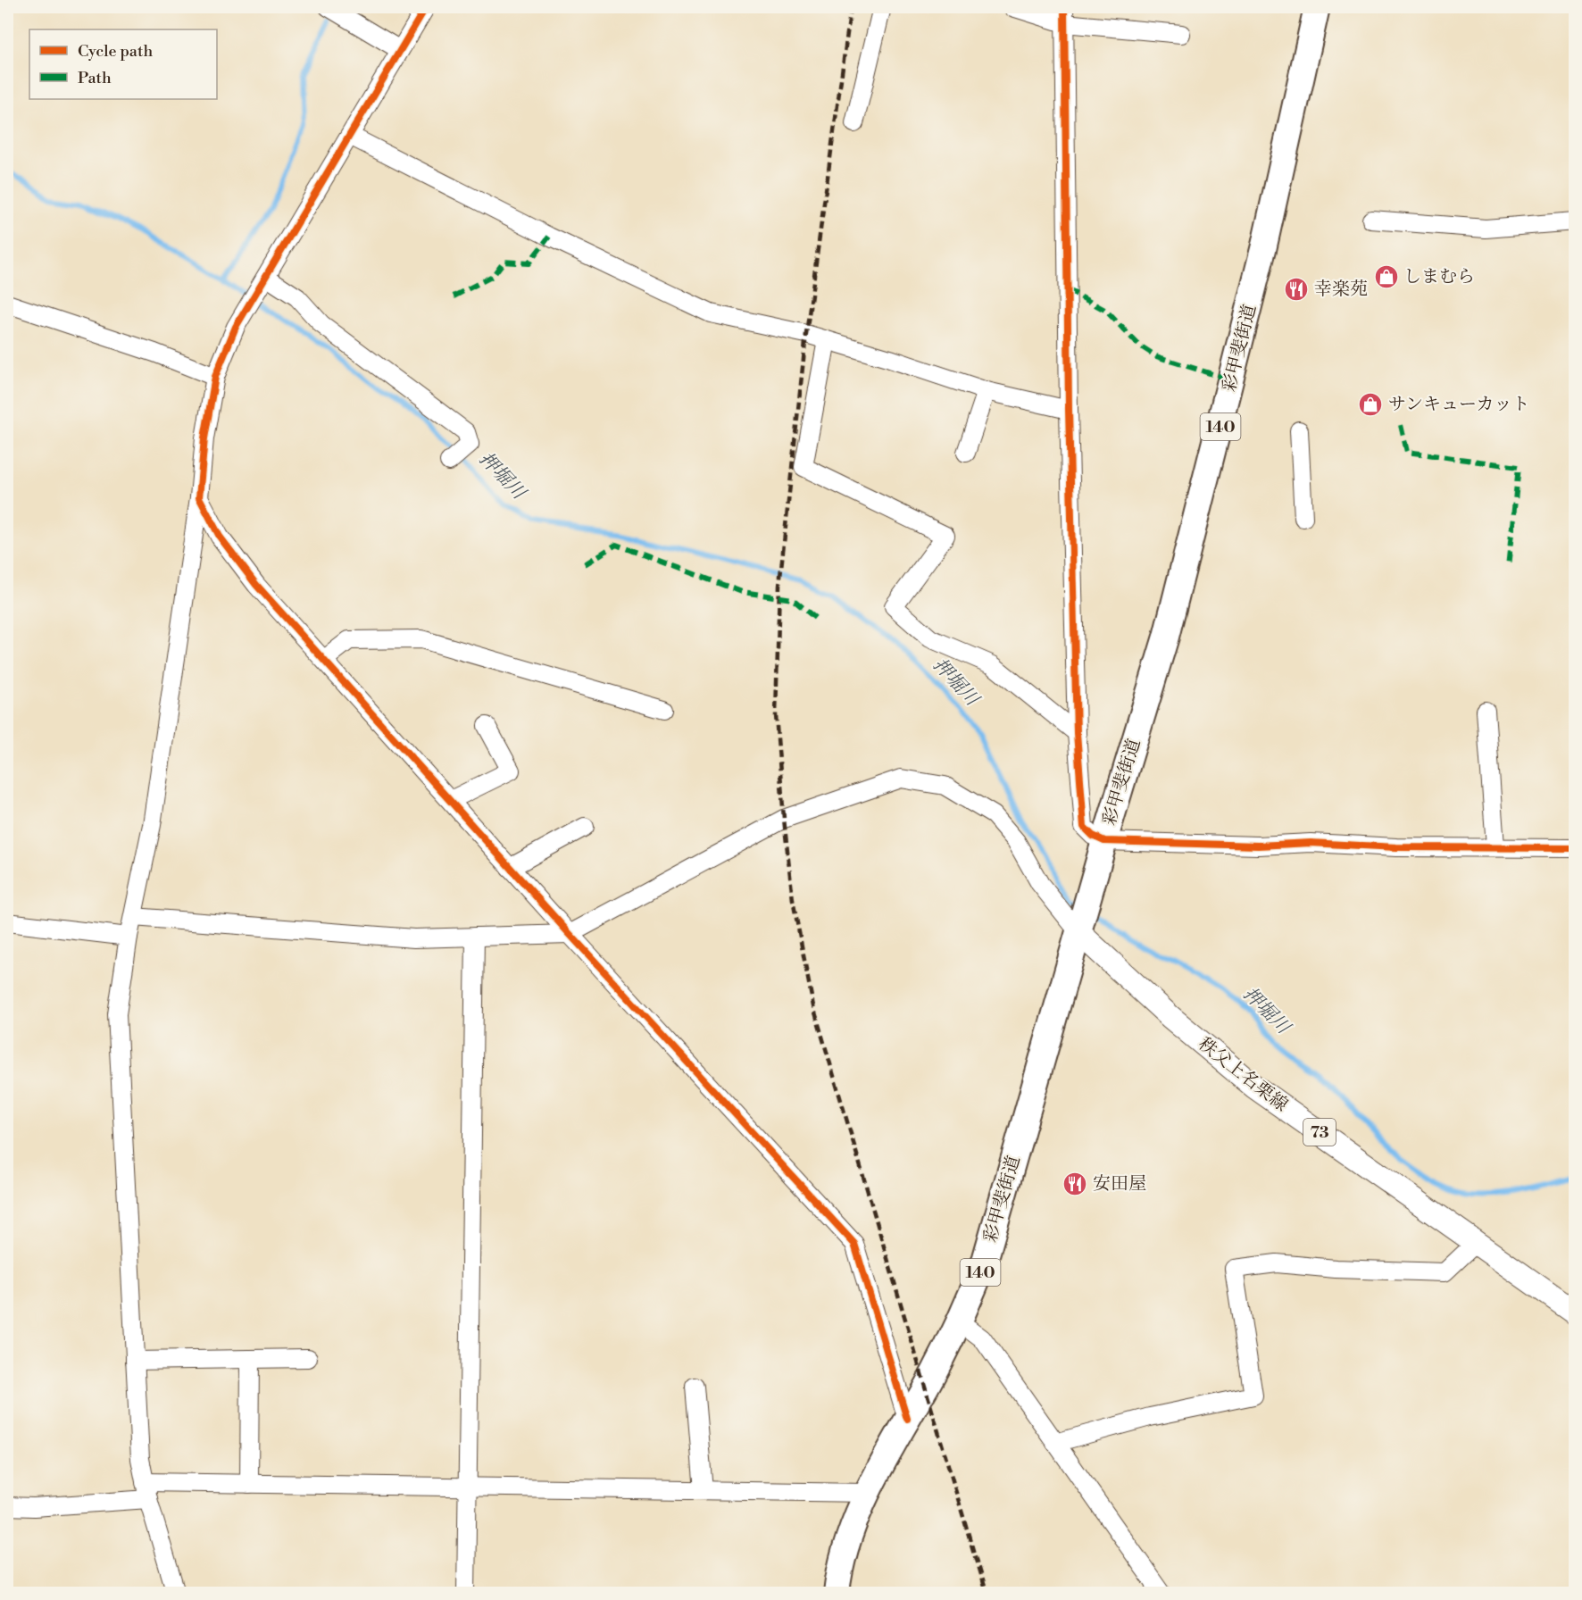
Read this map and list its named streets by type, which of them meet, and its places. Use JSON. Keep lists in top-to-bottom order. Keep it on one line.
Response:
{"streets":{"highway":["彩甲斐街道","140"],"main road":["秩父上名栗線","73"]},"crossings":[["彩甲斐街道","秩父上名栗線"]],"water":["押堀川"],"places":{"shop":["しまむら","サンキューカット"],"restaurant":["幸楽苑","安田屋"]},"legend":["Cycle path","Path"]}
